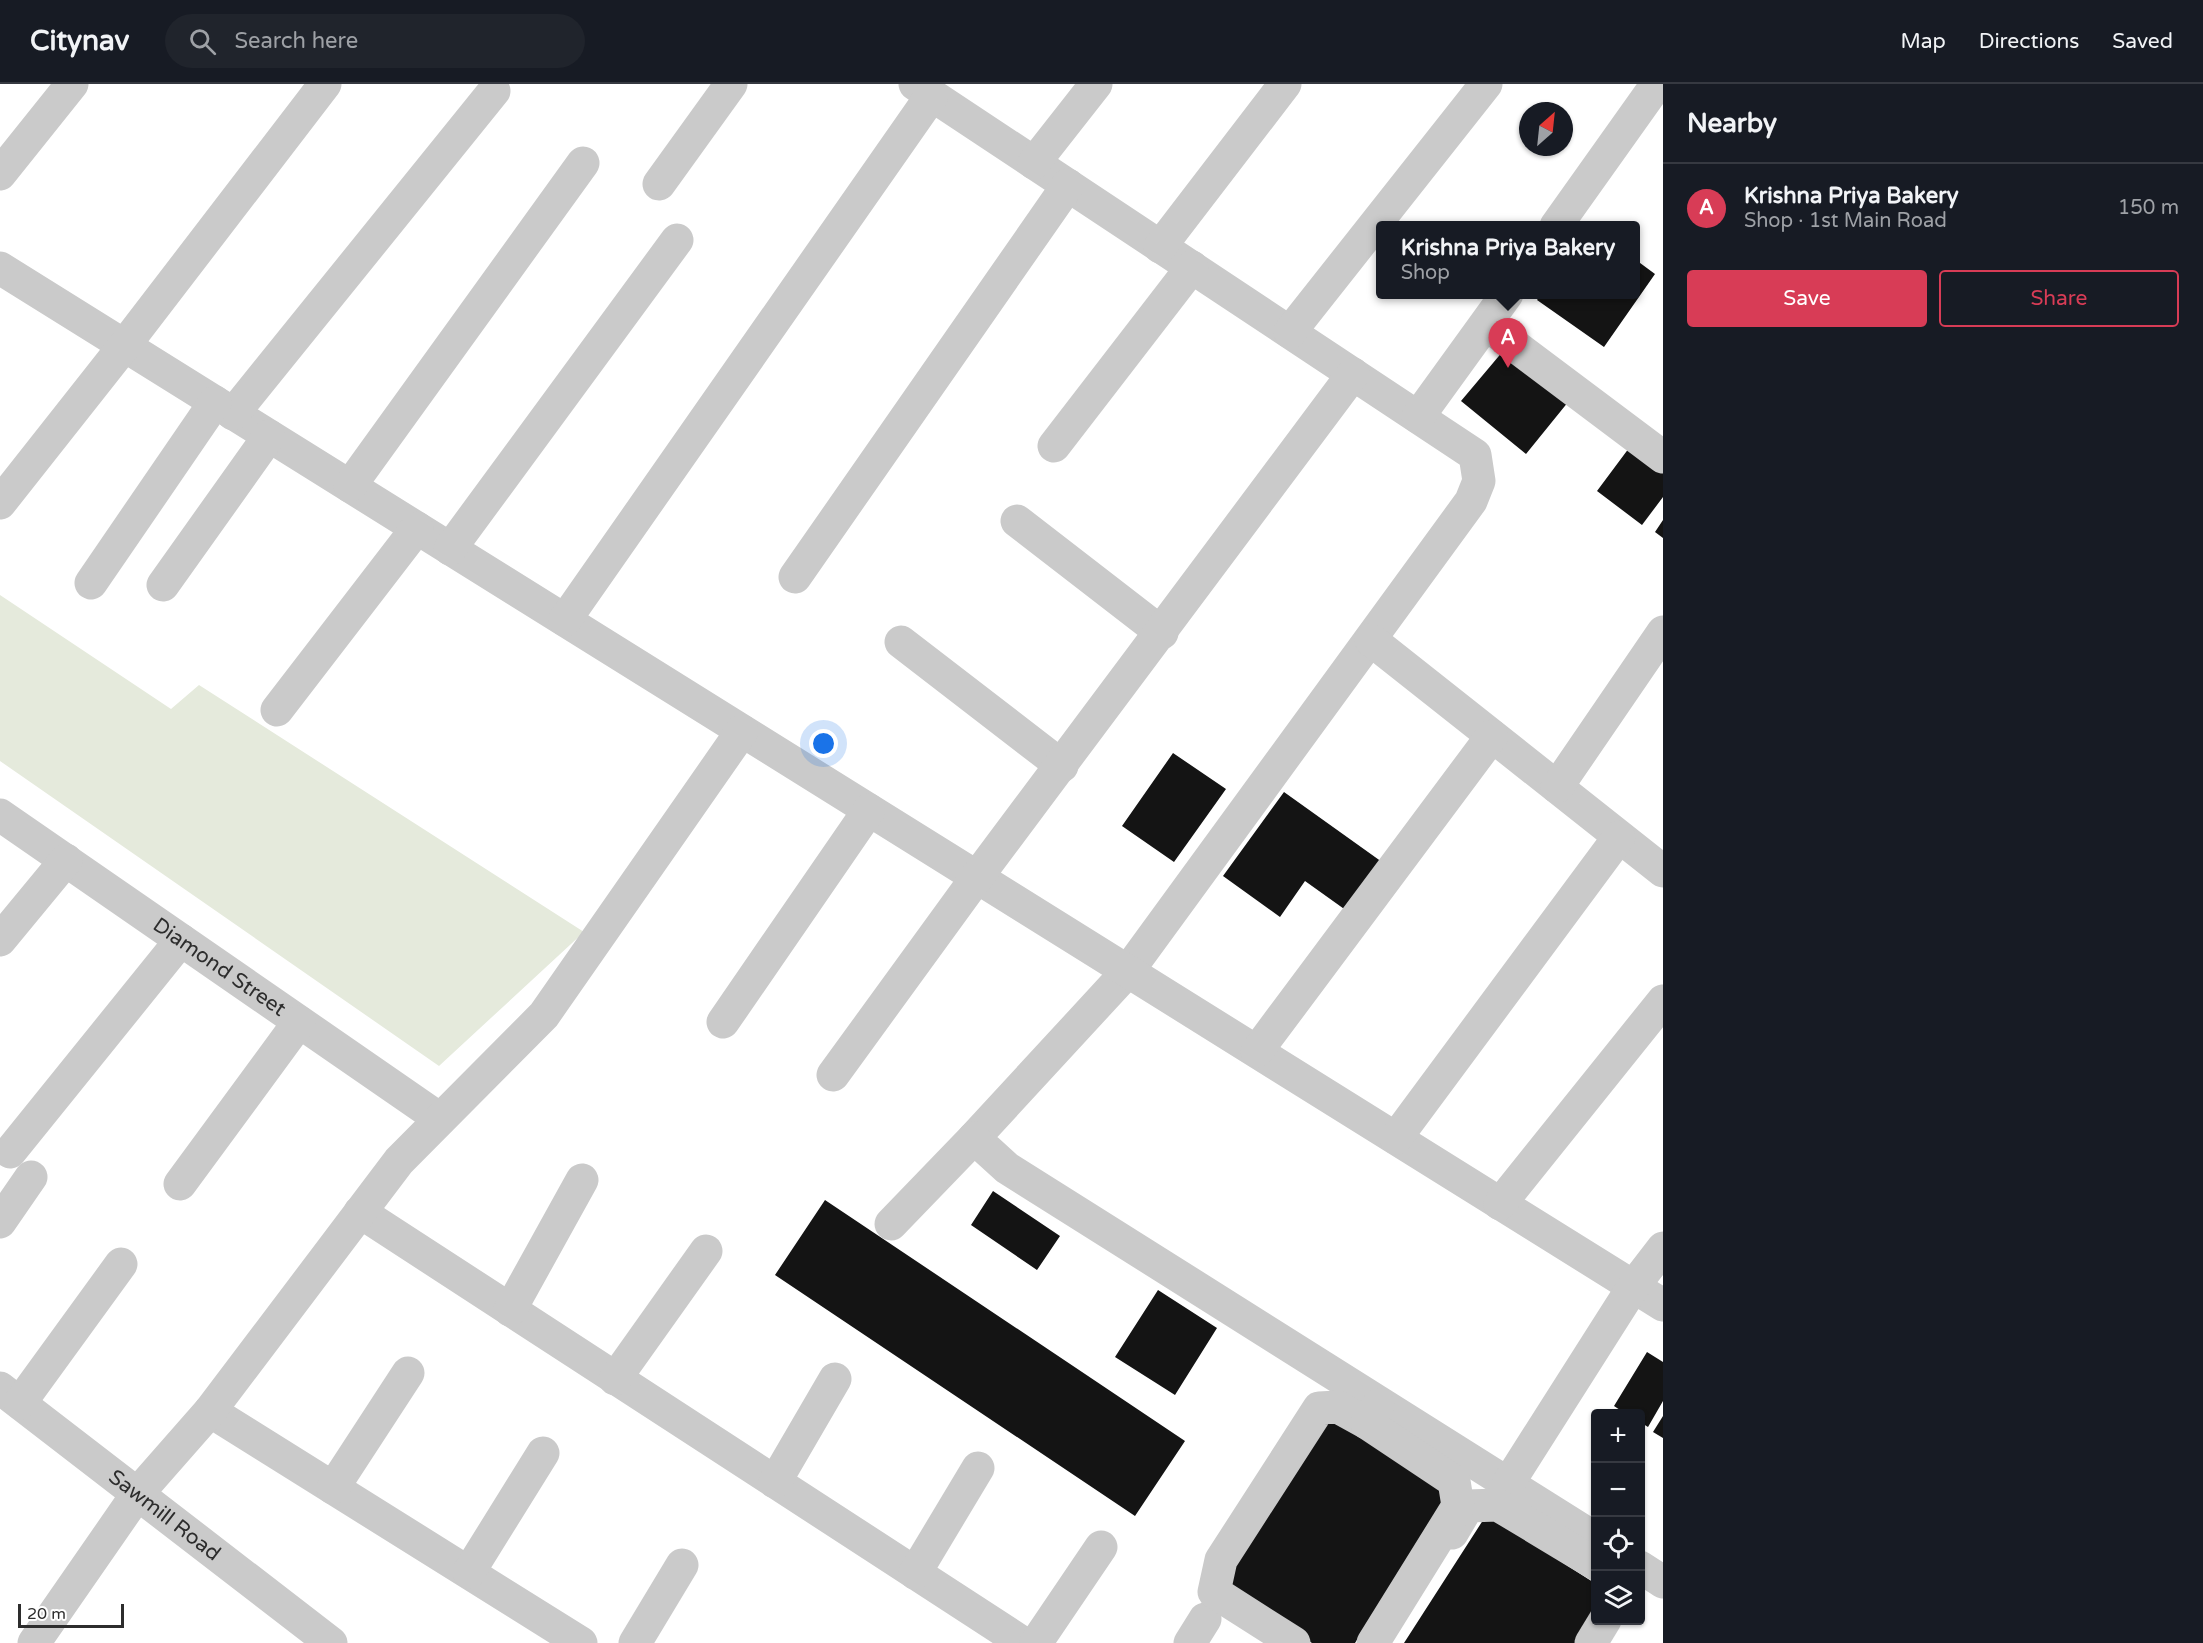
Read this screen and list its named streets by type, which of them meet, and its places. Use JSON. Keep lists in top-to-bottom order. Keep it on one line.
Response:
{"streets":{"street":["Diamond Street","Sawmill Road"]},"scale_bar":"20 m","north":"top right","page":{"header":"Citynav","search":"Search here","nav":["Map","Directions","Saved"],"heading":"Nearby","list":[{"mark":"A","name":"Krishna Priya Bakery","note":"Shop · 1st Main Road","value":"150 m"}],"popup":["Krishna Priya Bakery","Shop"],"buttons":["Save","Share"],"pins":"A","map_buttons":["+","−"],"scale":"20 m"}}
